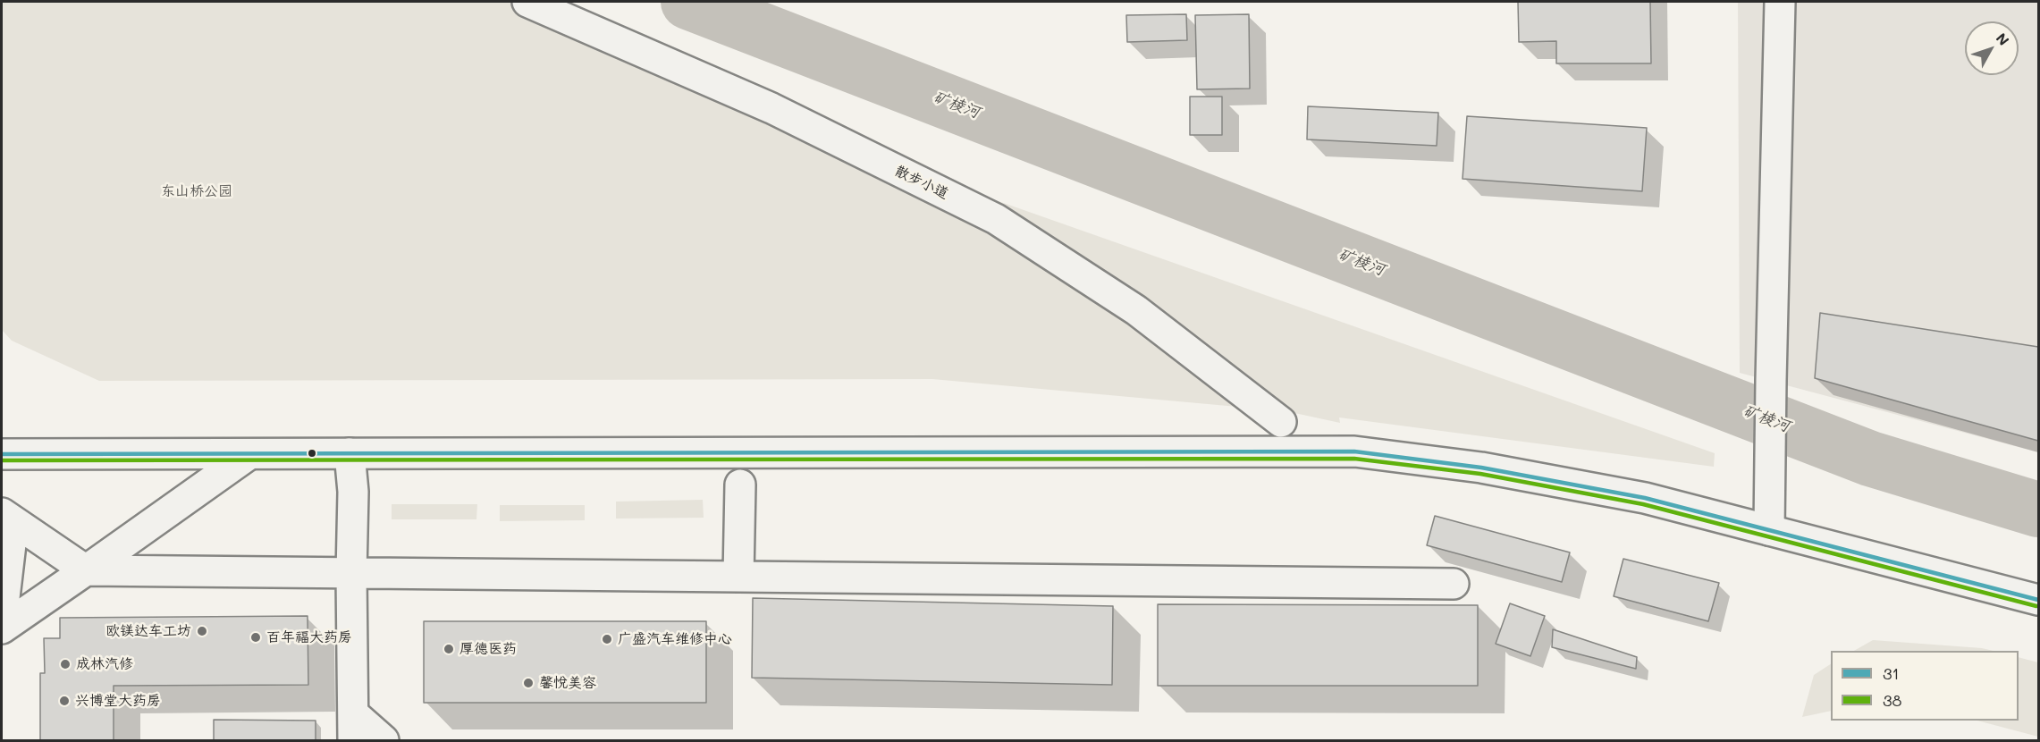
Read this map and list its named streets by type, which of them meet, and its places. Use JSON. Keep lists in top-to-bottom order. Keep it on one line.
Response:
{"streets":{"main road":["散步小道"]},"water":["矿棱河"],"parks":["东山桥公园"],"places":["欧镁达车工坊","百年福大药房","广盛汽车维修中心","厚德医药","成林汽修","馨悦美容","兴博堂大药房"],"lines":["transit line 31","transit line 38"],"legend":["31","38"],"north":"top right"}
